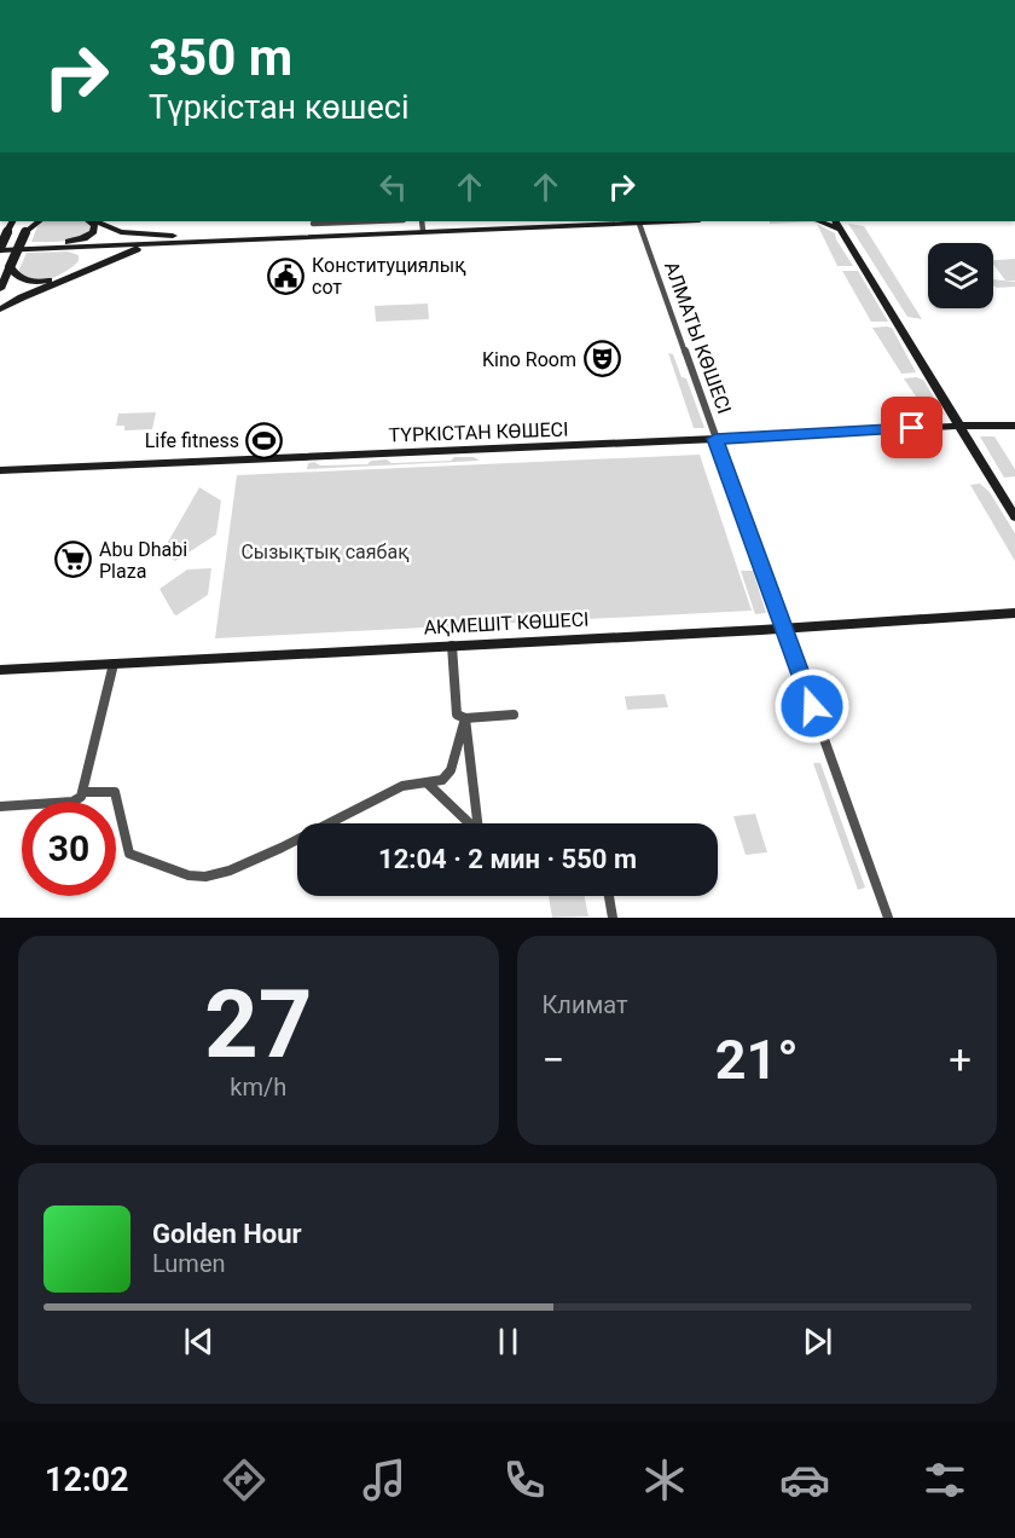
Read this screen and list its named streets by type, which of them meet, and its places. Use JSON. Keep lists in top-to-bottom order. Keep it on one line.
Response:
{"streets":{"main road":["ТҮРКІСТАН КӨШЕСІ","АҚМЕШІТ КӨШЕСІ"],"street":["АЛМАТЫ КӨШЕСІ"]},"crossings":[["АЛМАТЫ КӨШЕСІ","ТҮРКІСТАН КӨШЕСІ"],["АЛМАТЫ КӨШЕСІ","АҚМЕШІТ КӨШЕСІ"]],"parks":["Сызықтық саябақ"],"places":{"public building":["Конституциялық сот"],"theatre":["Kino Room"],"sports":["Life fitness"],"supermarket":["Abu Dhabi Plaza"]},"page":{"turn":["350 m","Түркістан көшесі"],"limit":"30","trip":"12:04 · 2 мин · 550 m","tile":[["27","km/h"],"Климат"],"heat":["−","21°","+"],"song":["Golden Hour","Lumen"],"tabs":"12:02"}}
